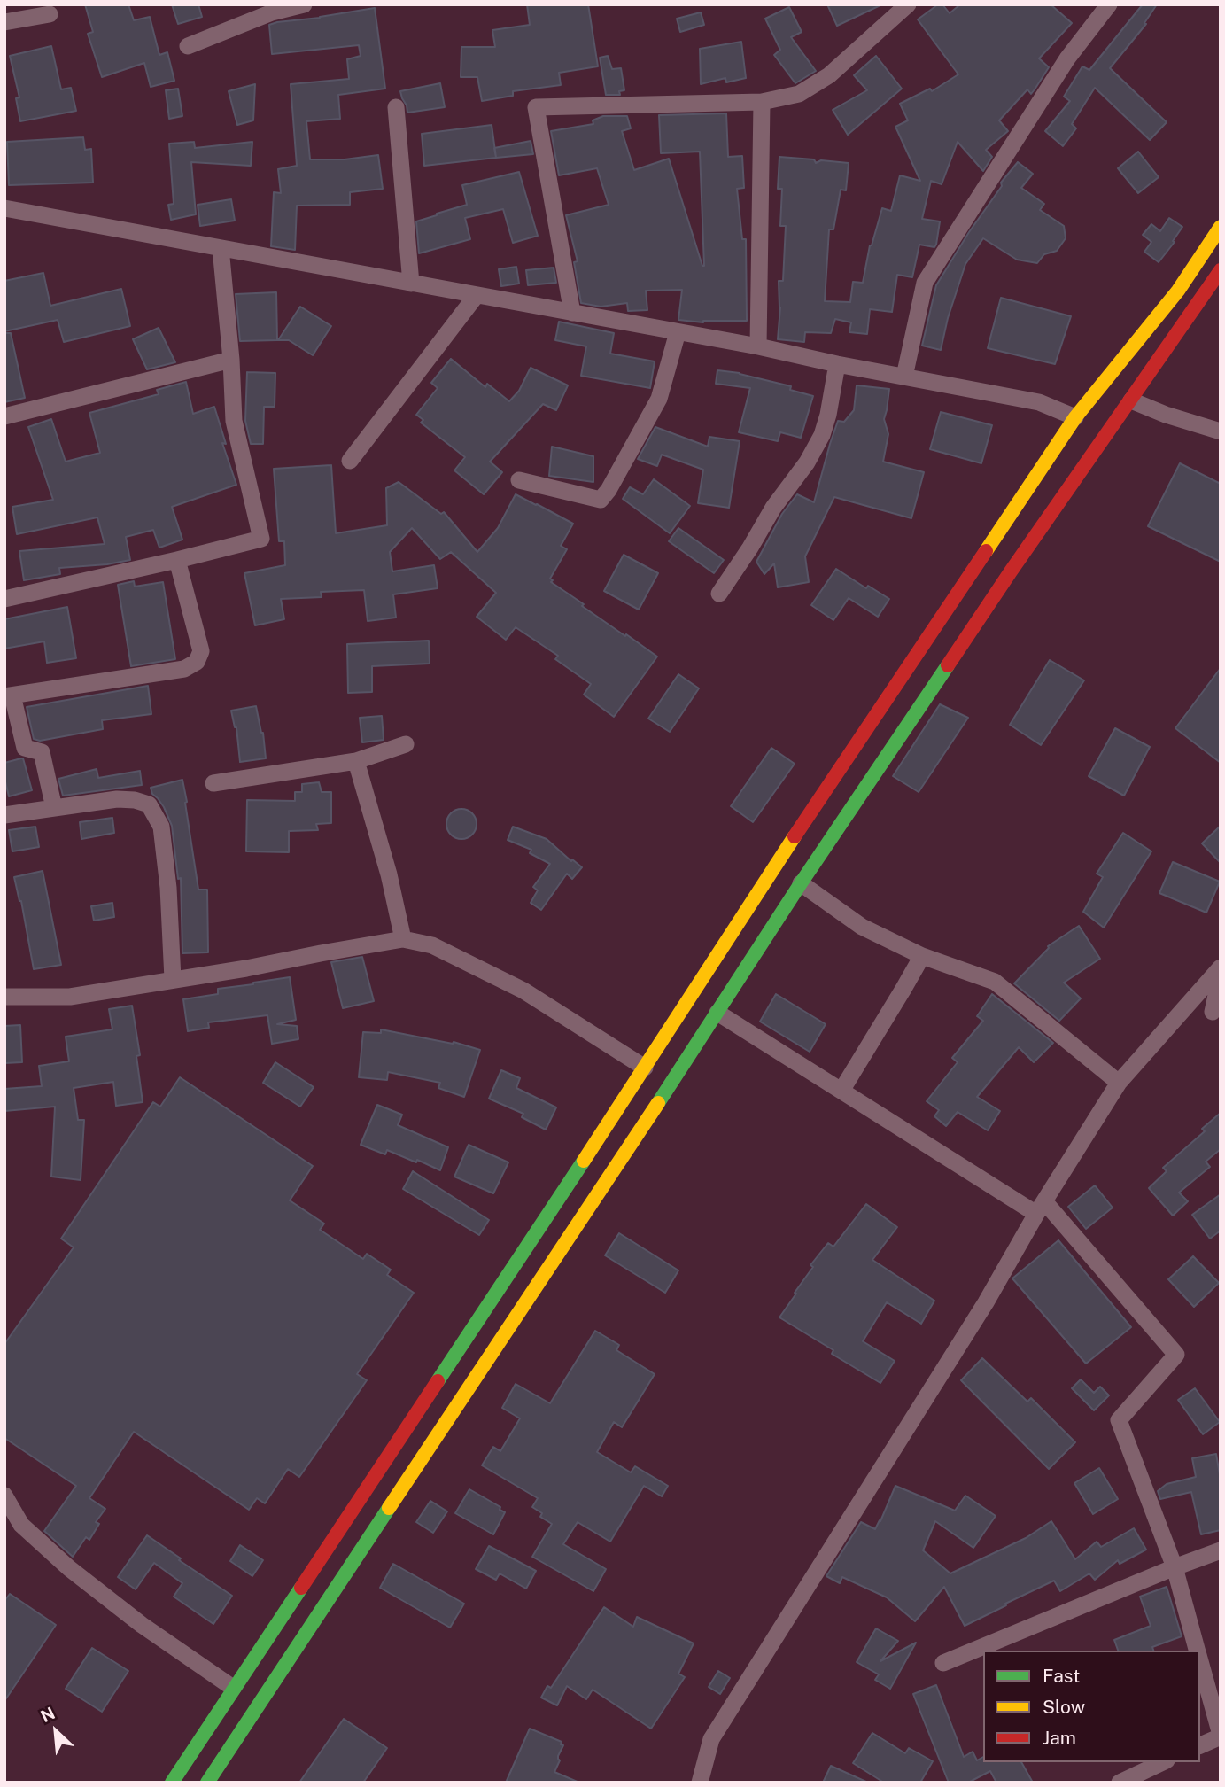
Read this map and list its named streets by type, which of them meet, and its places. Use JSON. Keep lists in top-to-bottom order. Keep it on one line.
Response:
{"legend":["Fast","Slow","Jam"],"north":"top left"}
